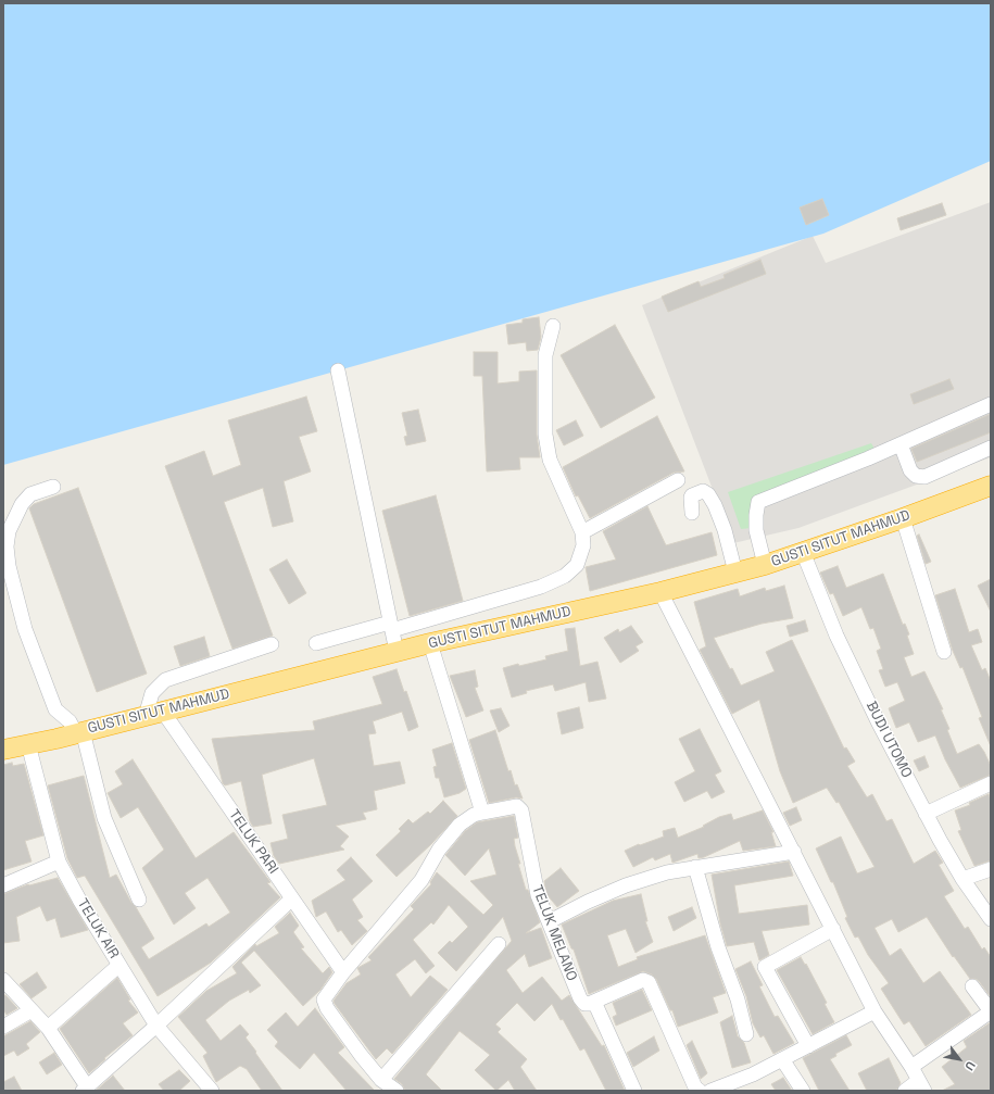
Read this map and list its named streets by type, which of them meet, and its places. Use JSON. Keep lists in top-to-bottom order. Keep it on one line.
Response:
{"streets":{"highway":["GUSTI SITUT MAHMUD"],"street":["BUDI UTOMO","TELUK PARI","TELUK AIR","TELUK MELANO"]},"crossings":[["GUSTI SITUT MAHMUD","BUDI UTOMO"],["GUSTI SITUT MAHMUD","TELUK PARI"],["GUSTI SITUT MAHMUD","TELUK AIR"]],"north":"bottom right"}
